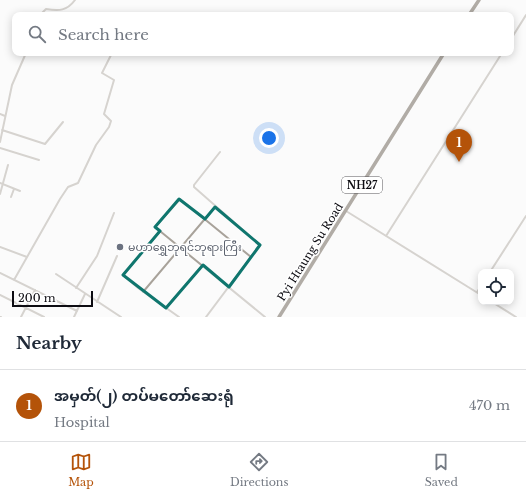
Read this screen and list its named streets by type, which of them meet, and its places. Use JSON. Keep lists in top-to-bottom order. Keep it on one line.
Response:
{"streets":{"highway":["NH27","Pyi Htaung Su Road"]},"places":["မဟာရွှေဘုရင်ဘုရားကြီး"],"scale_bar":"200 m","page":{"search":"Search here","pins":"1","scale":"200 m","heading":"Nearby","list":[{"mark":"1","name":"အမှတ်(၂) တပ်မတော်ဆေးရုံ","note":"Hospital","value":"470 m"}],"nav":["Map","Directions","Saved"]}}
